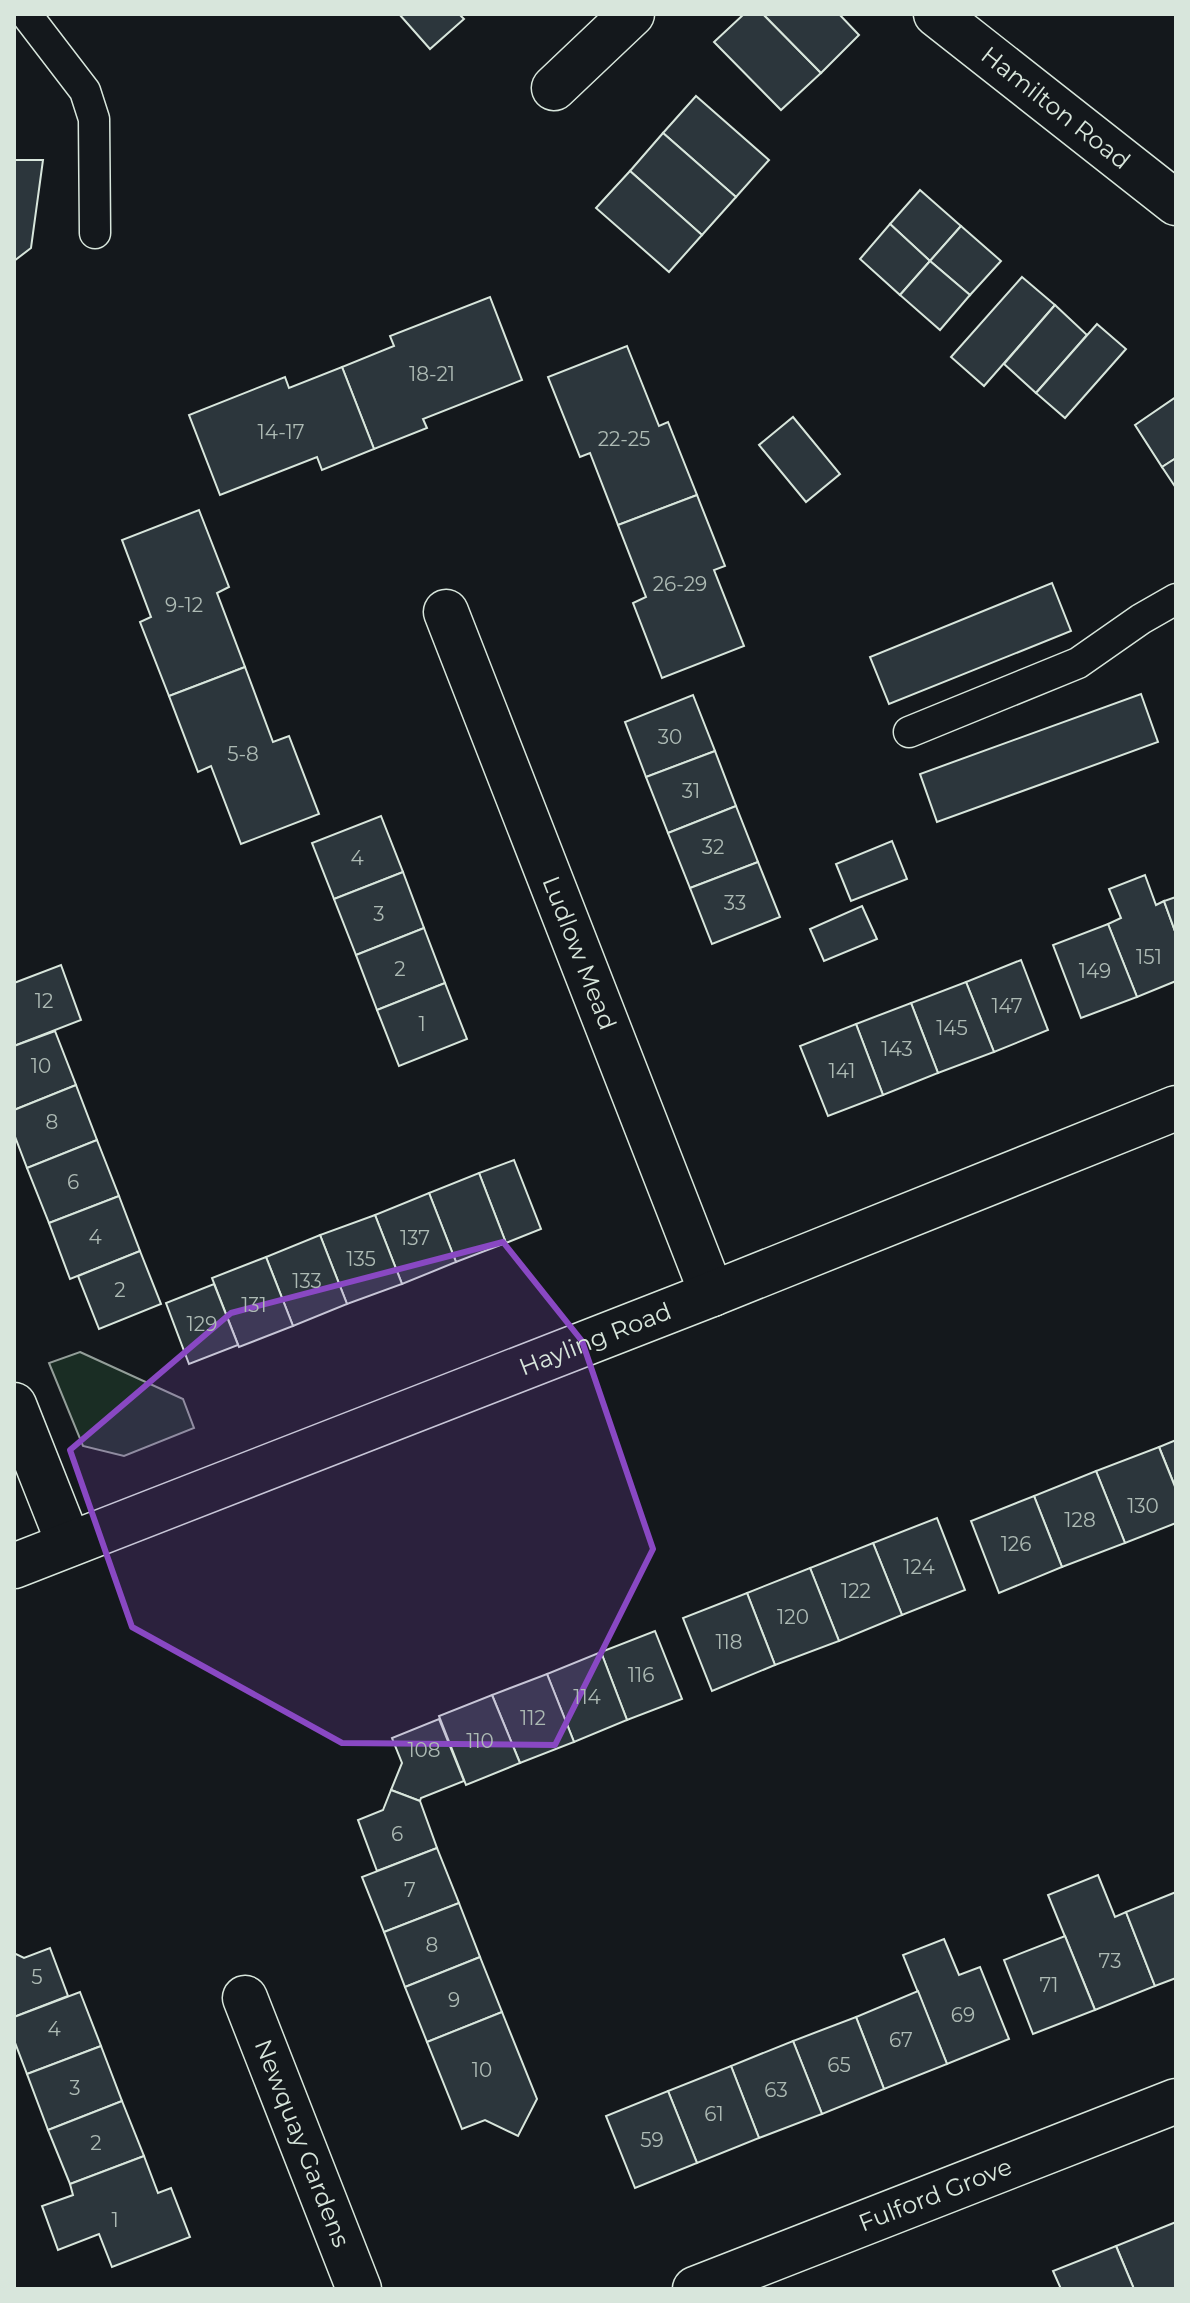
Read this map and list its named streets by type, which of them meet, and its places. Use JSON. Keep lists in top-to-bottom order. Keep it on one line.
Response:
{"streets":{"street":["Hamilton Road","Ludlow Mead","Hayling Road","Newquay Gardens","Fulford Grove"]},"crossings":[["Ludlow Mead","Hayling Road"]],"house_numbers":["18-21","14-17","22-25","26-29","9-12","30","5-8","31","32","4","33","3","151","2","149","12","147","1","145","143","10","141","8","6","4","137","135","133","2","131","129","130","128","126","124","122","120","118","116","114","112","110","108","6","7","8","73","5","71","9","69","4","67","65","10","3","63","61","59","2","1"]}
